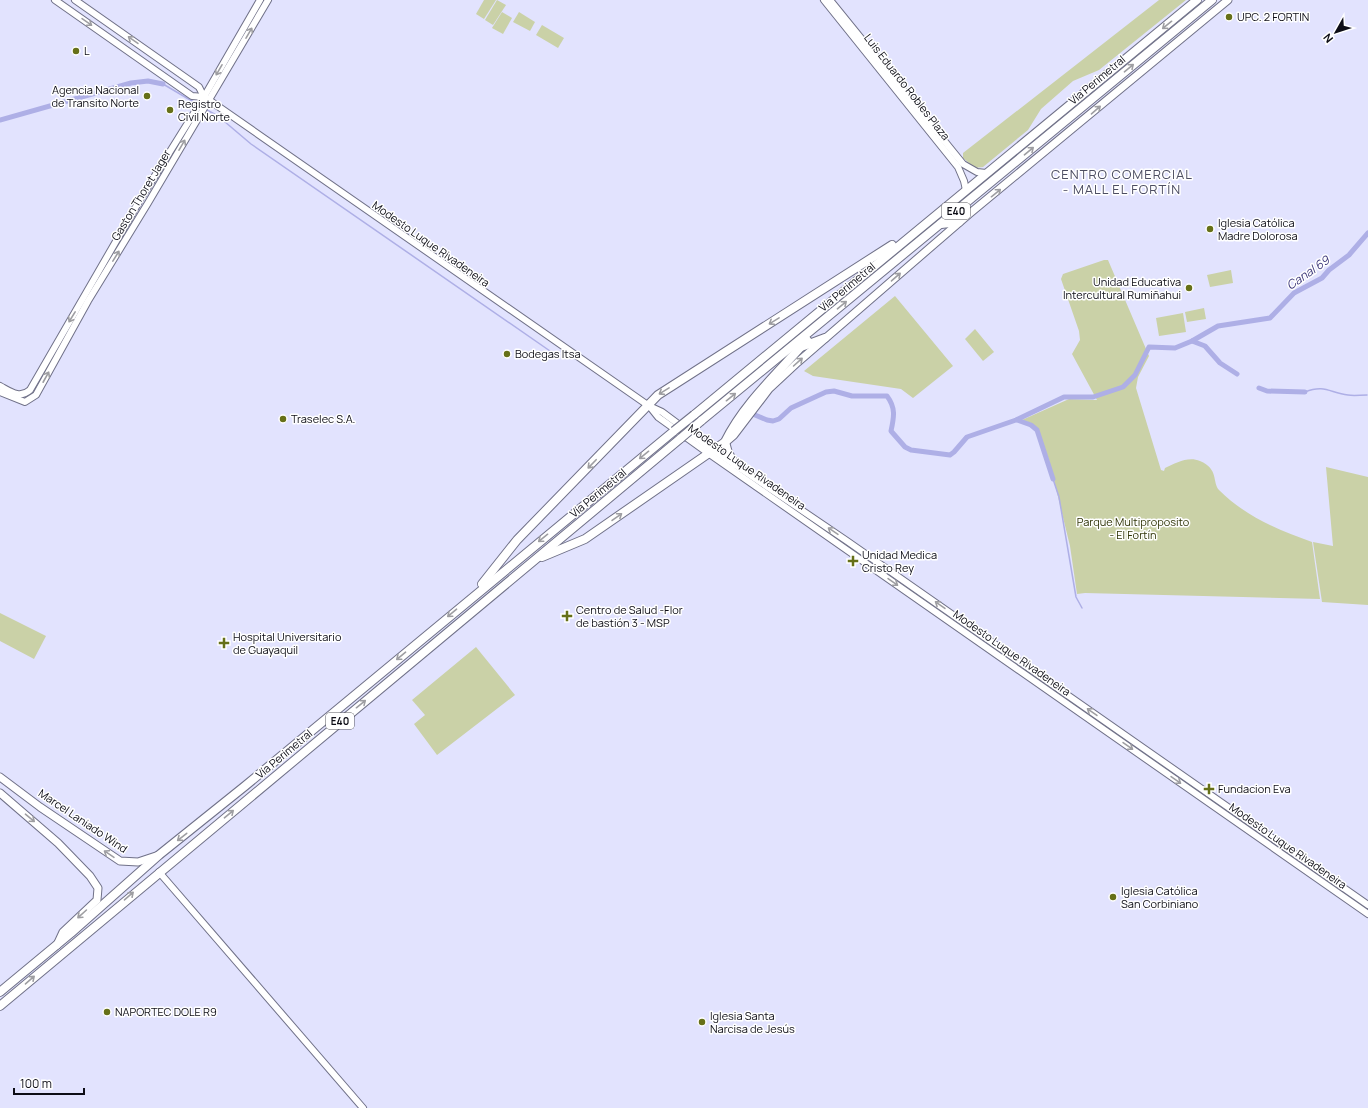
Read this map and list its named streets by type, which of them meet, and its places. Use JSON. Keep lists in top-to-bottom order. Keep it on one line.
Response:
{"streets":{"highway":["Vía Perimetral","E40"],"main road":["Marcel Laniado Wind"],"street":["Luis Eduardo Robles Plaza","Gaston Thoret Jager","Modesto Luque Rivadeneira"]},"crossings":[["Vía Perimetral","Luis Eduardo Robles Plaza"],["Vía Perimetral","Marcel Laniado Wind"],["Gaston Thoret Jager","Modesto Luque Rivadeneira"]],"one_way":["Marcel Laniado Wind"],"districts":["CENTRO COMERCIAL - MALL EL FORTÍN"],"water":["Canal 69"],"parks":["Parque Multiproposito - El Fortín"],"places":{"other":["UPC. 2 FORTIN","L","Agencia Nacional de Transito Norte","Registro Civil Norte","Iglesia Católica Madre Dolorosa","Unidad Educativa Intercultural Rumiñahui","Bodegas Itsa","Traselec S.A.","Iglesia Católica San Corbiniano","NAPORTEC DOLE R9","Iglesia Santa Narcisa de Jesús"],"health":["Unidad Medica Cristo Rey","Centro de Salud -Flor de bastión 3 - MSP","Hospital Universitario de Guayaquil","Fundacion Eva"]},"scale_bar":"100 m","north":"bottom left"}
